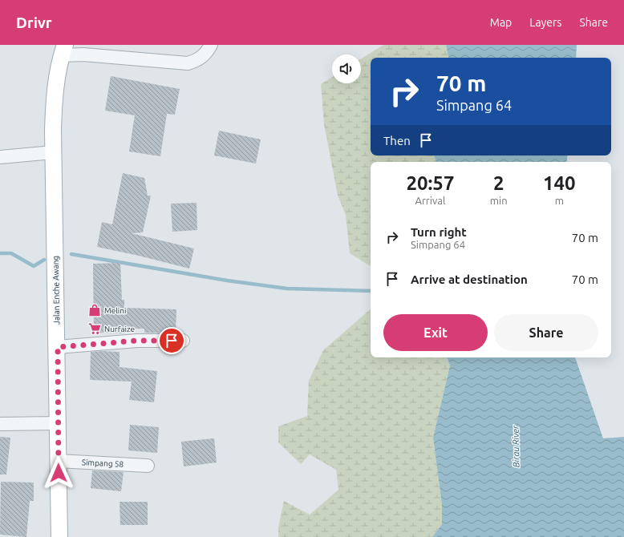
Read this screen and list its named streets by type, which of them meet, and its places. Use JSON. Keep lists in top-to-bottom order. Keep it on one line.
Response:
{"streets":{"main road":["Jalan Enche Awang"],"street":["Simpang 58"]},"crossings":[["Jalan Enche Awang","Simpang 58"]],"water":["Birau River"],"places":{"shop":["Melini"],"supermarket":["Nurfaize"]},"page":{"header":"Drivr","nav":["Map","Layers","Share"],"turn":["70 m","Simpang 64"],"then":"Then","eta":["20:57","Arrival","2","min","140","m"],"list":[{"name":"Turn right","note":"Simpang 64","value":"70 m"},{"name":"Arrive at destination","value":"70 m"}],"buttons":["Exit","Share"]}}
